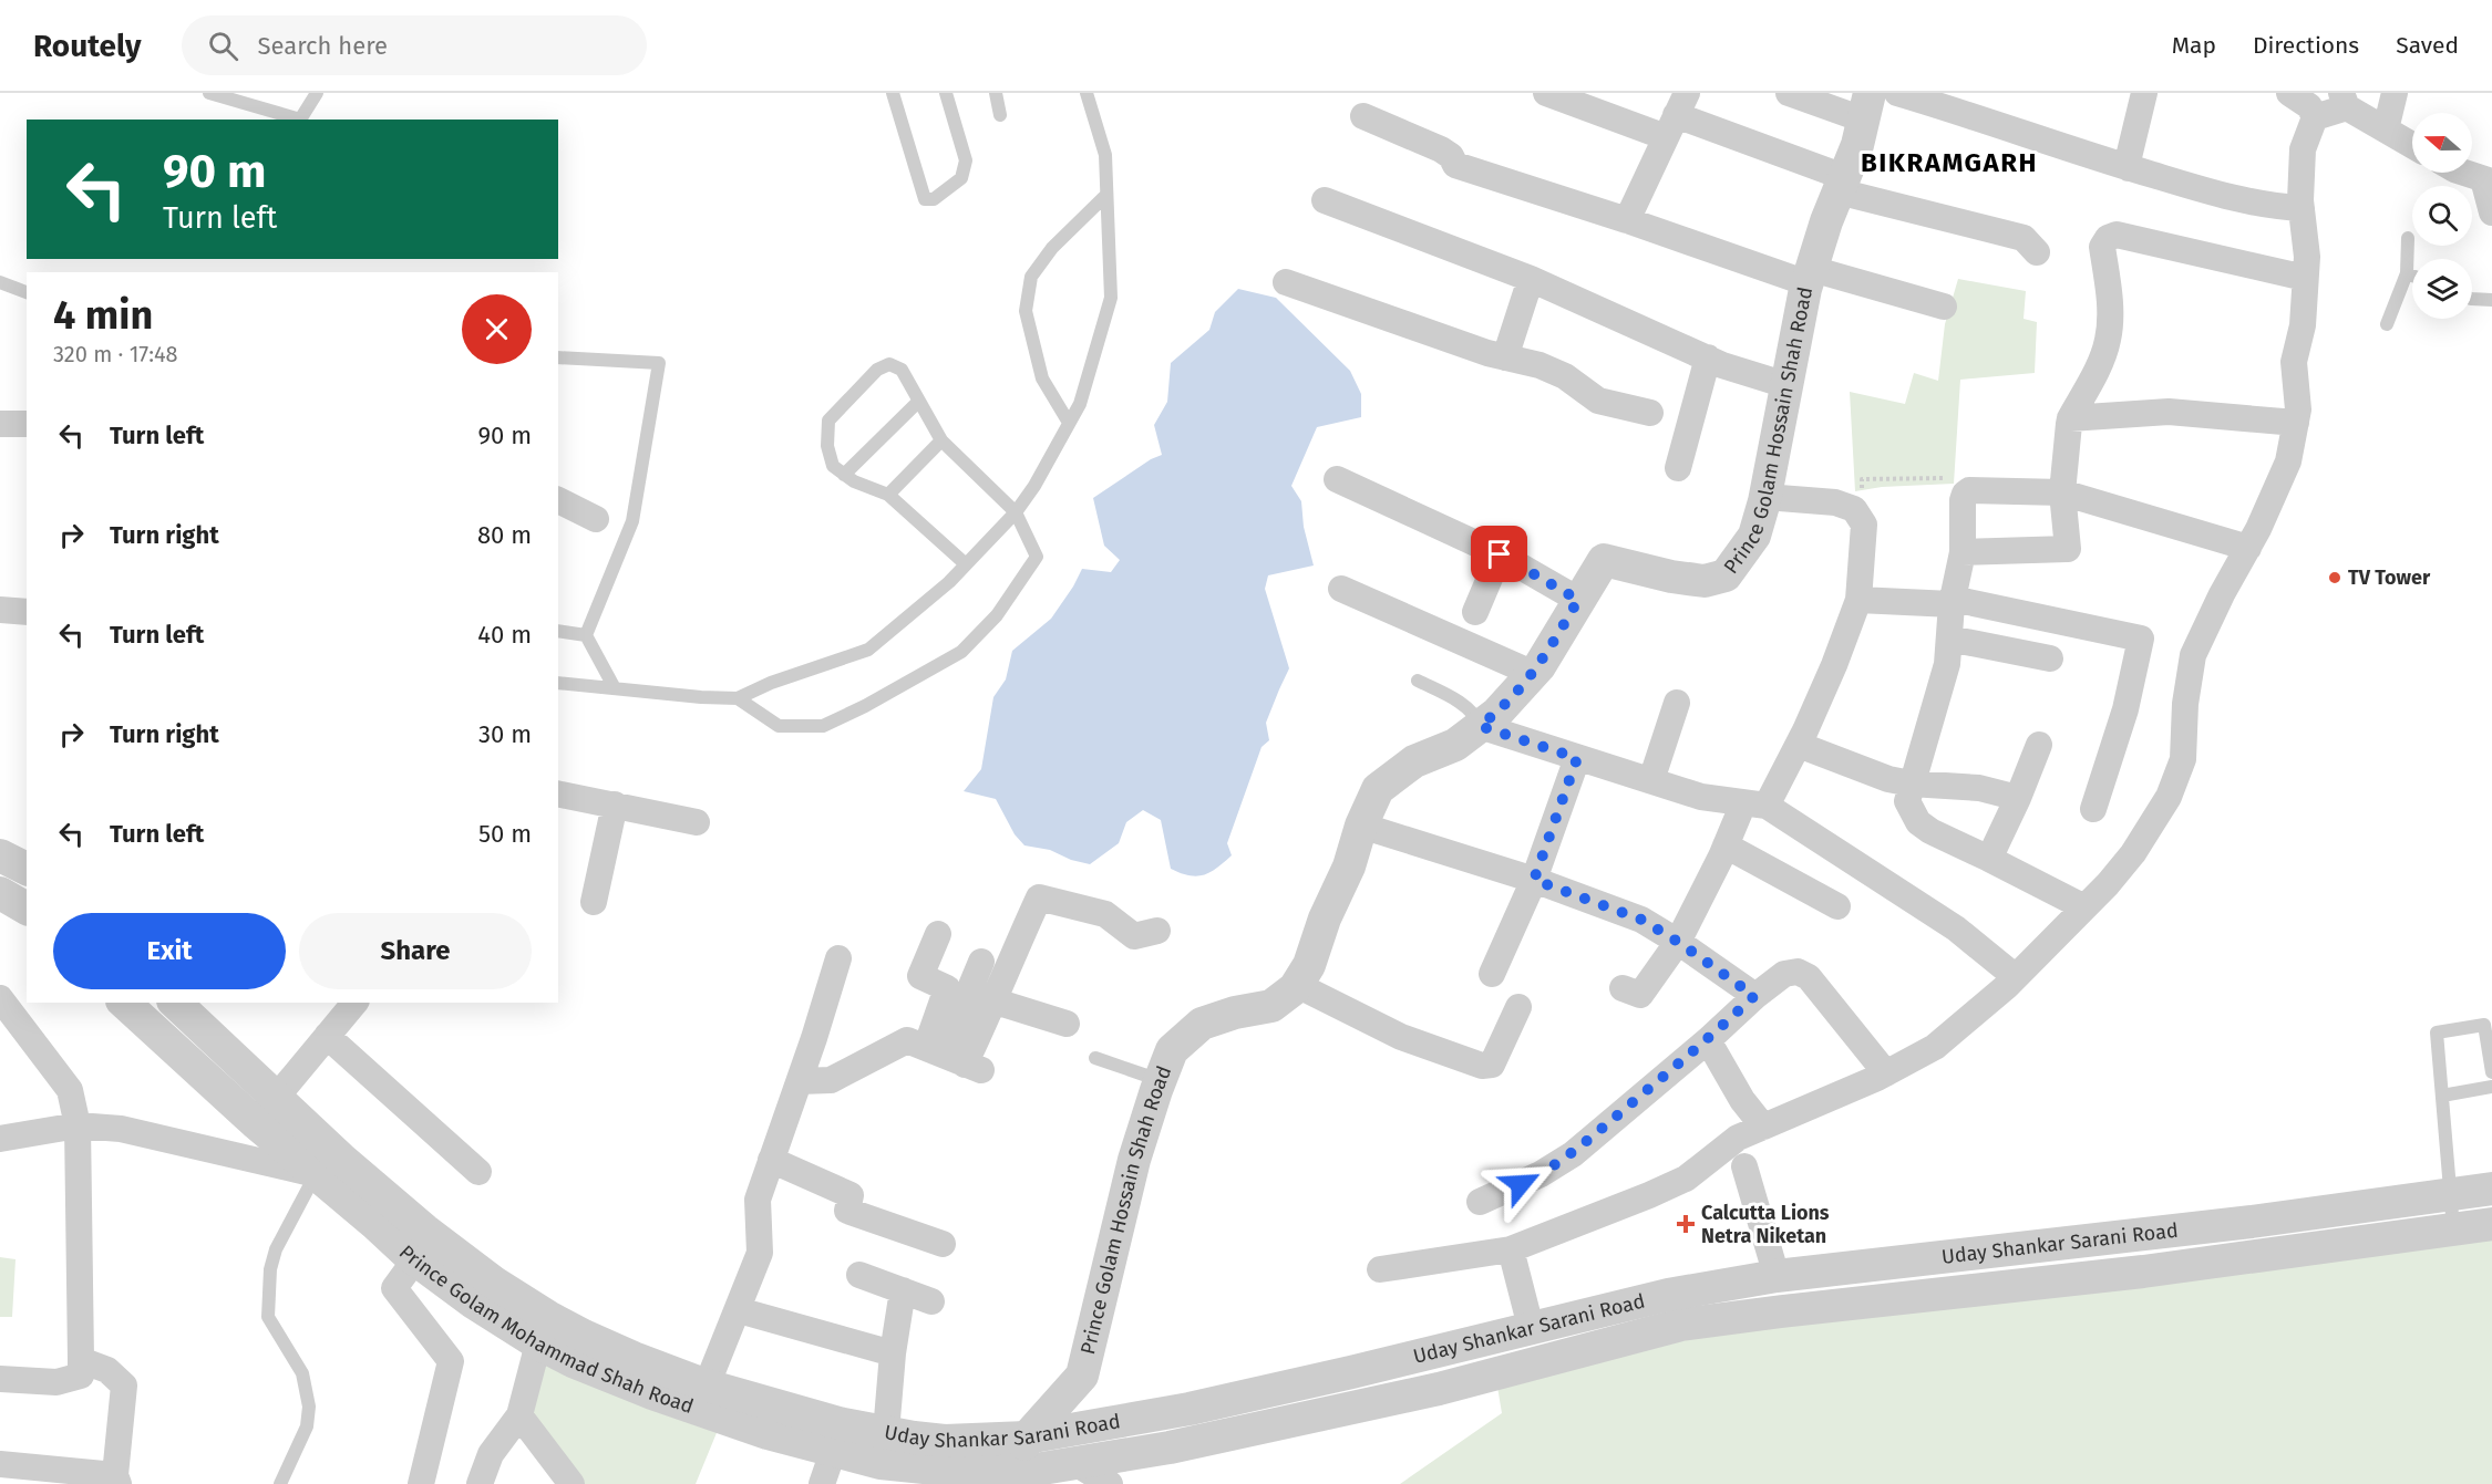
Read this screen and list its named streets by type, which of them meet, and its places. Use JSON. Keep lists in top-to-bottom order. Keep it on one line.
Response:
{"streets":{"street":["Prince Golam Hossain Shah Road","Uday Shankar Sarani Road","Prince Golam Mohammad Shah Road"]},"crossings":[["Prince Golam Hossain Shah Road","Uday Shankar Sarani Road"],["Prince Golam Hossain Shah Road","Prince Golam Mohammad Shah Road"],["Uday Shankar Sarani Road","Prince Golam Mohammad Shah Road"]],"districts":["BIKRAMGARH"],"places":{"other":["TV Tower"],"health":["Calcutta Lions Netra Niketan"]},"north":"left","page":{"header":"Routely","search":"Search here","nav":["Map","Directions","Saved"],"turn":["90 m","Turn left"],"heading":["4 min","320 m · 17:48"],"list":[{"name":"Turn left","value":"90 m"},{"name":"Turn right","value":"80 m"},{"name":"Turn left","value":"40 m"},{"name":"Turn right","value":"30 m"},{"name":"Turn left","value":"50 m"}],"buttons":["Exit","Share"]}}
